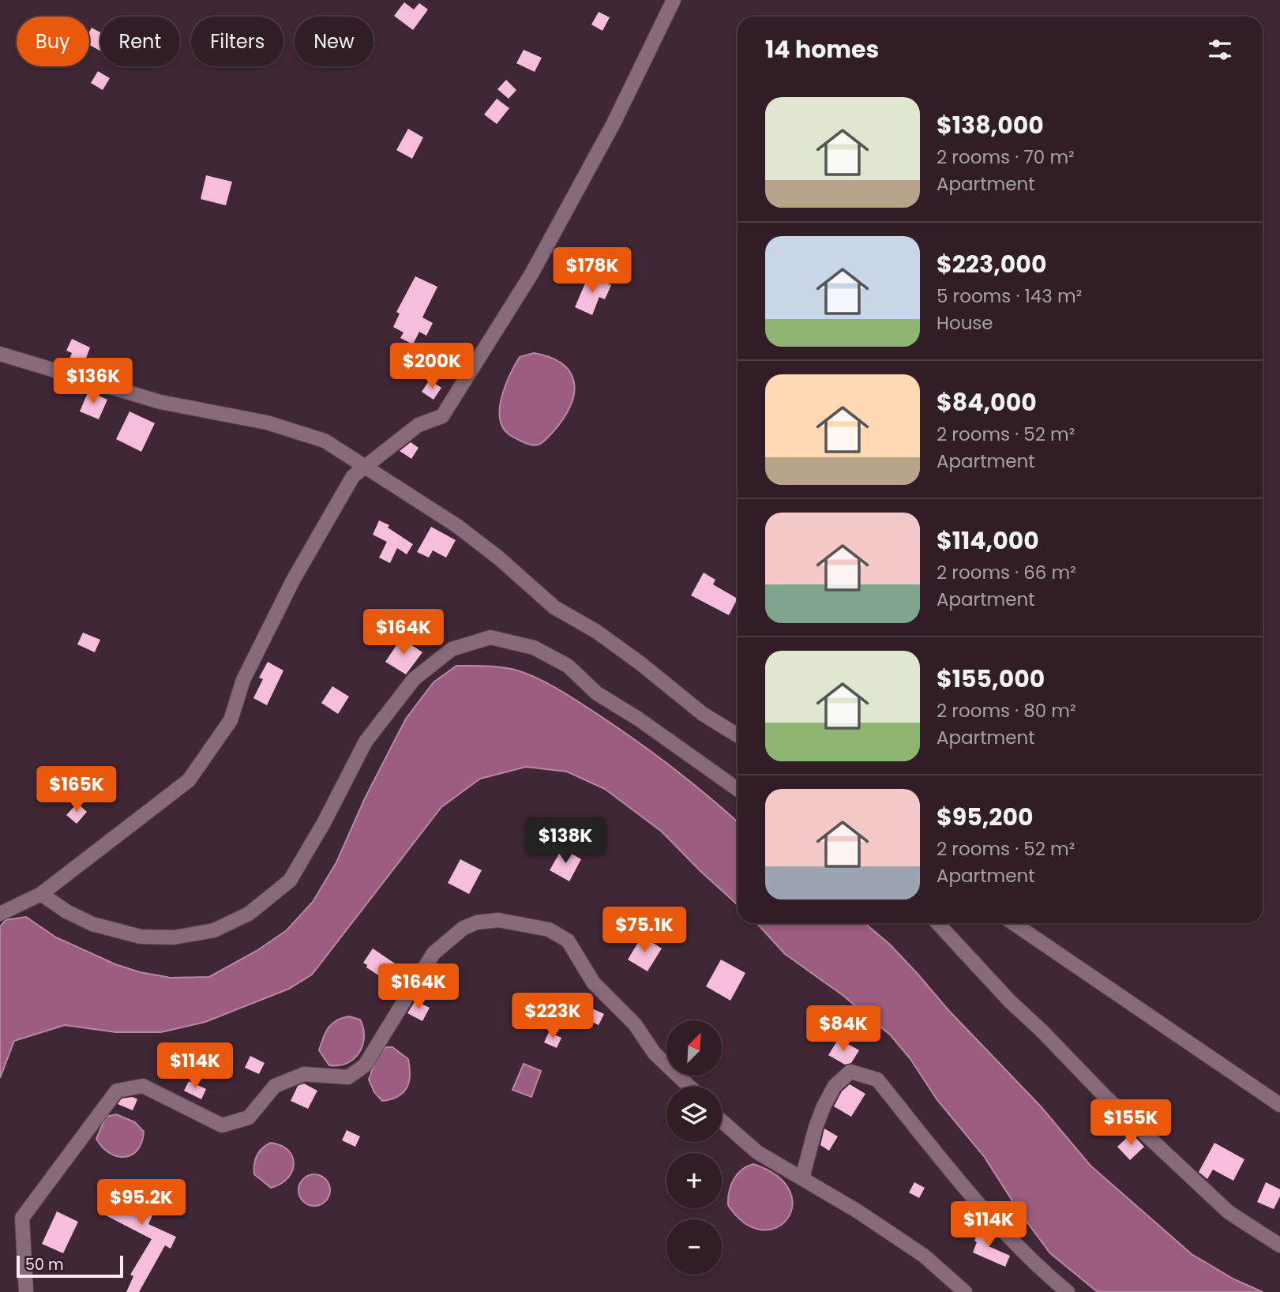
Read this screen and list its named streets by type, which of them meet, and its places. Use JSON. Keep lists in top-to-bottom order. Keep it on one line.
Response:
{"scale_bar":"50 m","north":"top right","page":{"chip":["Buy","Rent","Filters","New"],"heading":"14 homes","list":[{"name":"$138,000","note":"2 rooms · 70 m² · Apartment"},{"name":"$223,000","note":"5 rooms · 143 m² · House"},{"name":"$84,000","note":"2 rooms · 52 m² · Apartment"},{"name":"$114,000","note":"2 rooms · 66 m² · Apartment"},{"name":"$155,000","note":"2 rooms · 80 m² · Apartment"},{"name":"$95,200","note":"2 rooms · 52 m² · Apartment"}],"price":["$178K","$200K","$136K","$164K","$165K","$138K","$75.1K","$164K","$223K","$84K","$114K","$155K","$95.2K","$114K"],"map_buttons":["+","−"],"scale":"50 m"}}
